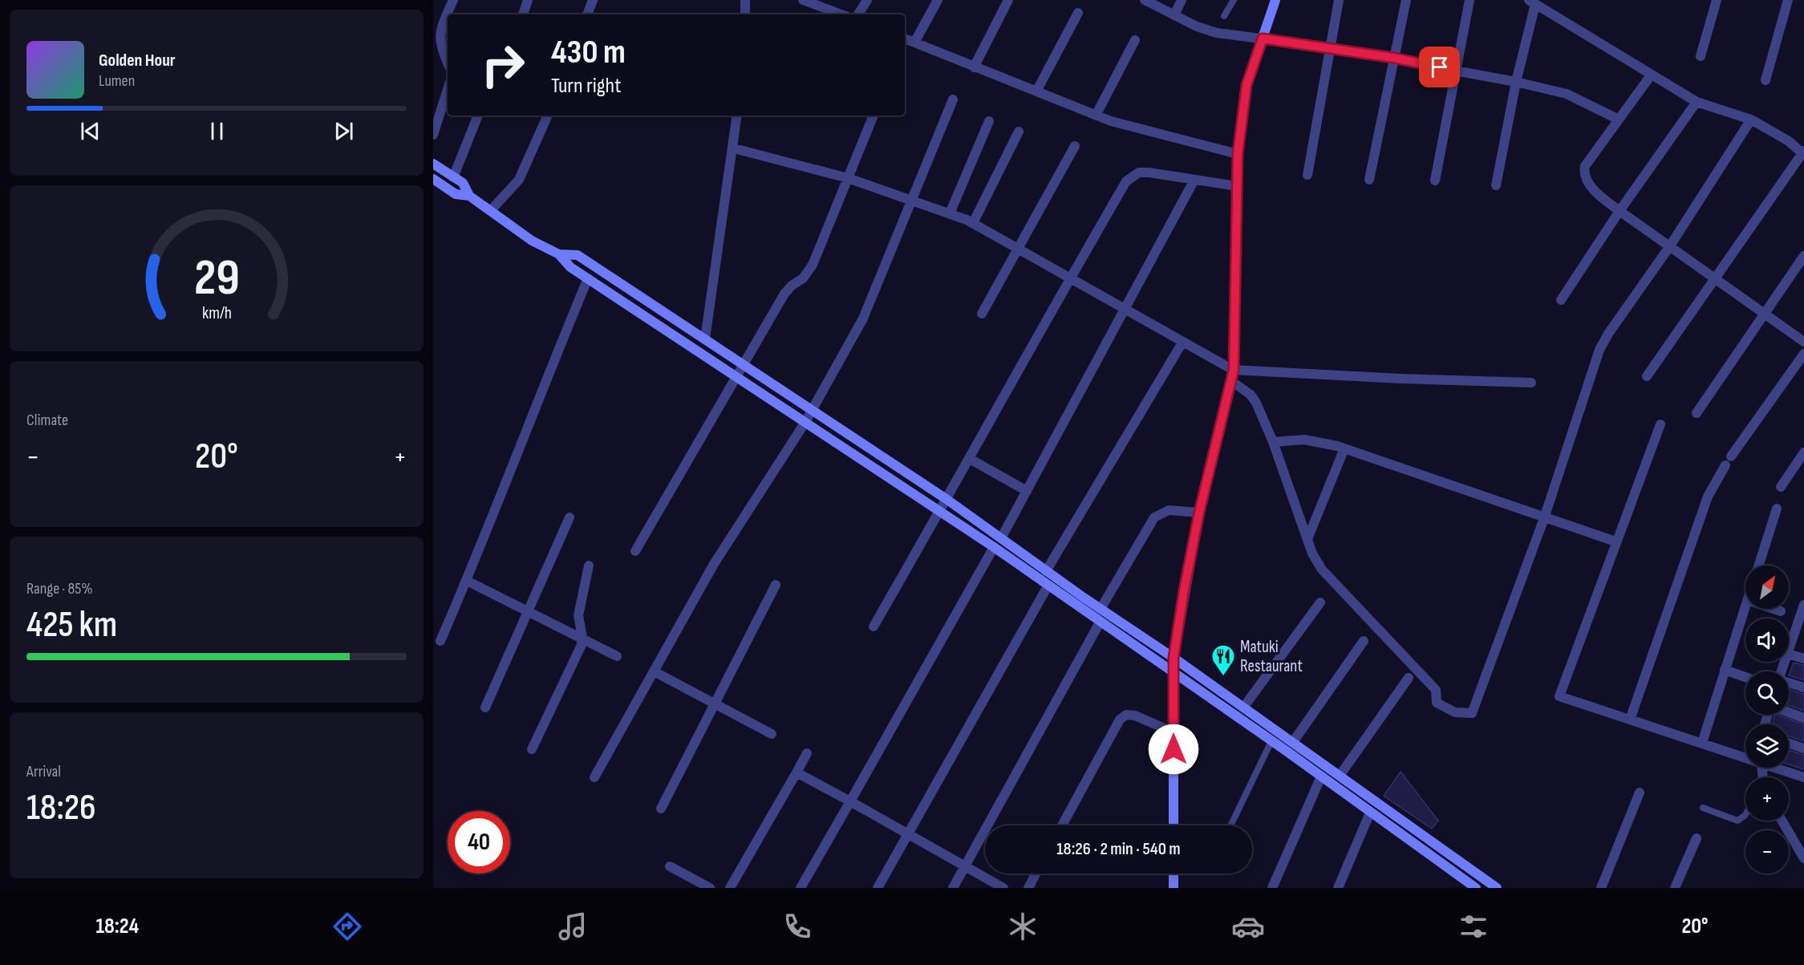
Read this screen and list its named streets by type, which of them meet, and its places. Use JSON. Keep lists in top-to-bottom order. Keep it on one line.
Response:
{"places":{"restaurant":["Matuki Restaurant"]},"north":"top right","page":{"turn":["430 m","Turn right"],"song":["Golden Hour","Lumen"],"tile":["Climate",["Range · 85%","425 km"],["Arrival","18:26"]],"heat":["−","20°","+"],"map_buttons":["+","−"],"limit":"40","trip":"18:26 · 2 min · 540 m","tabs":["18:24","20°"],"gauge":["29","km/h"]}}
